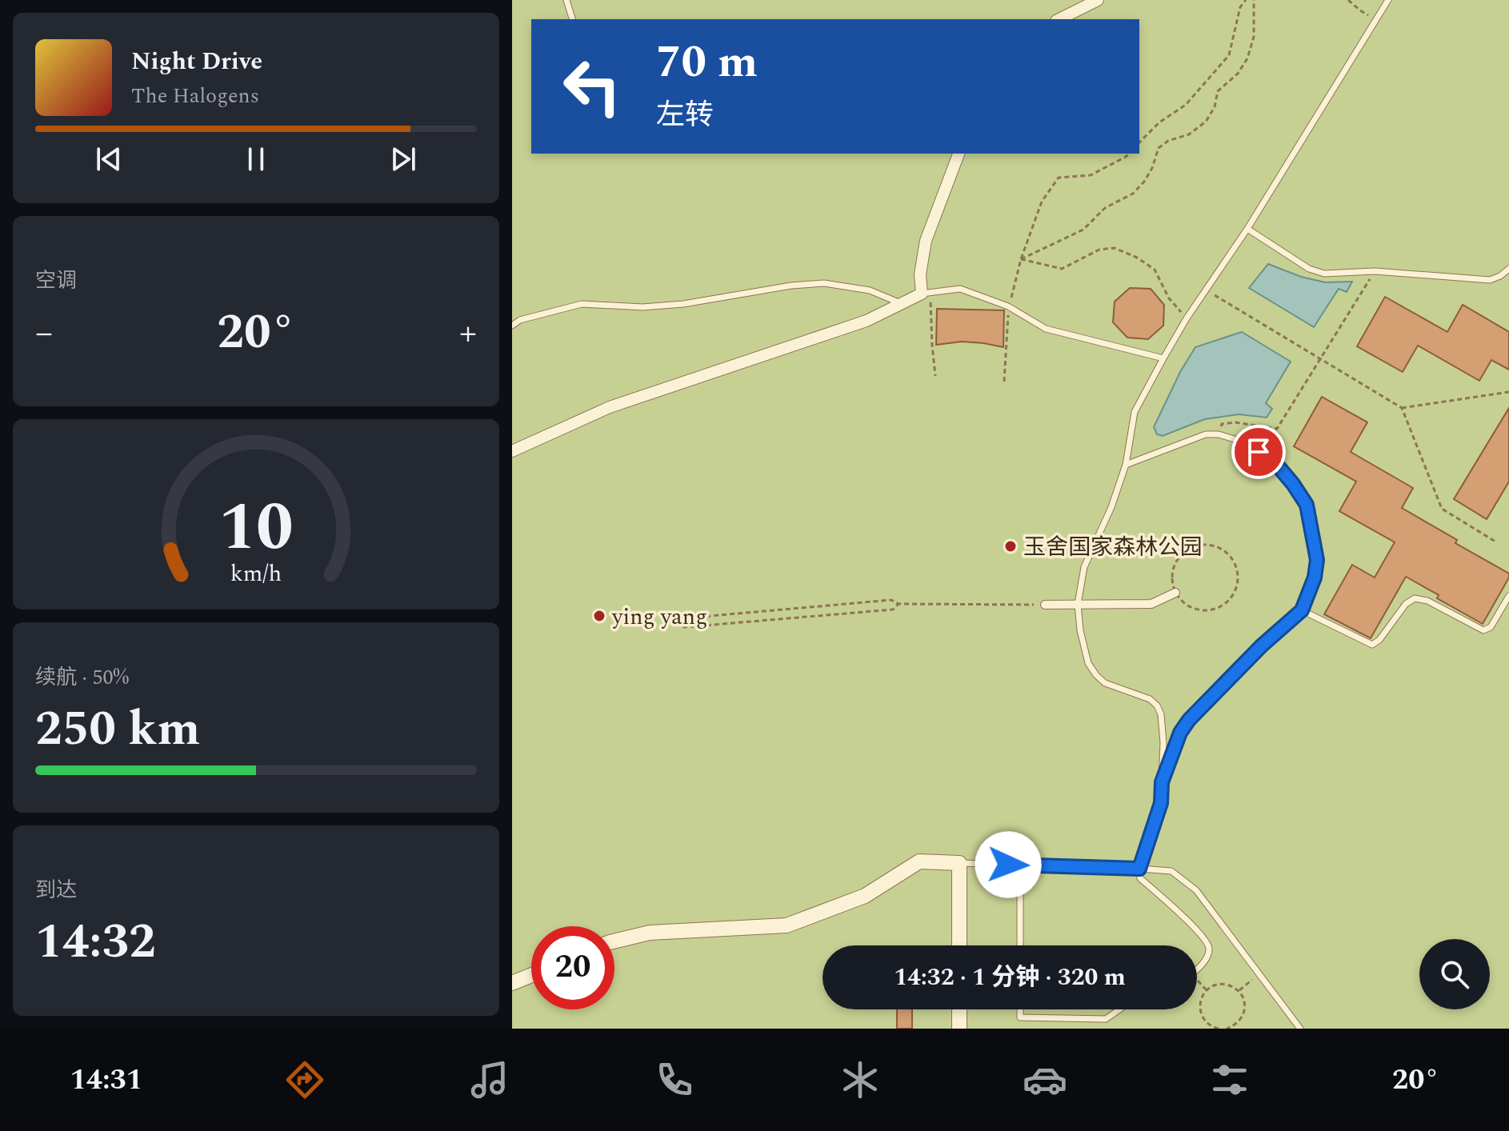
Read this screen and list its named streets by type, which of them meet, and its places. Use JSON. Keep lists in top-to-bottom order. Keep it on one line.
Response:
{"places":["玉舍国家森林公园","ying yang"],"page":{"turn":["70 m","左转"],"song":["Night Drive","The Halogens"],"tile":["空调",["续航 · 50%","250 km"],["到达","14:32"]],"heat":["−","20°","+"],"limit":"20","trip":"14:32 · 1 分钟 · 320 m","tabs":["14:31","20°"],"gauge":["10","km/h"]}}
